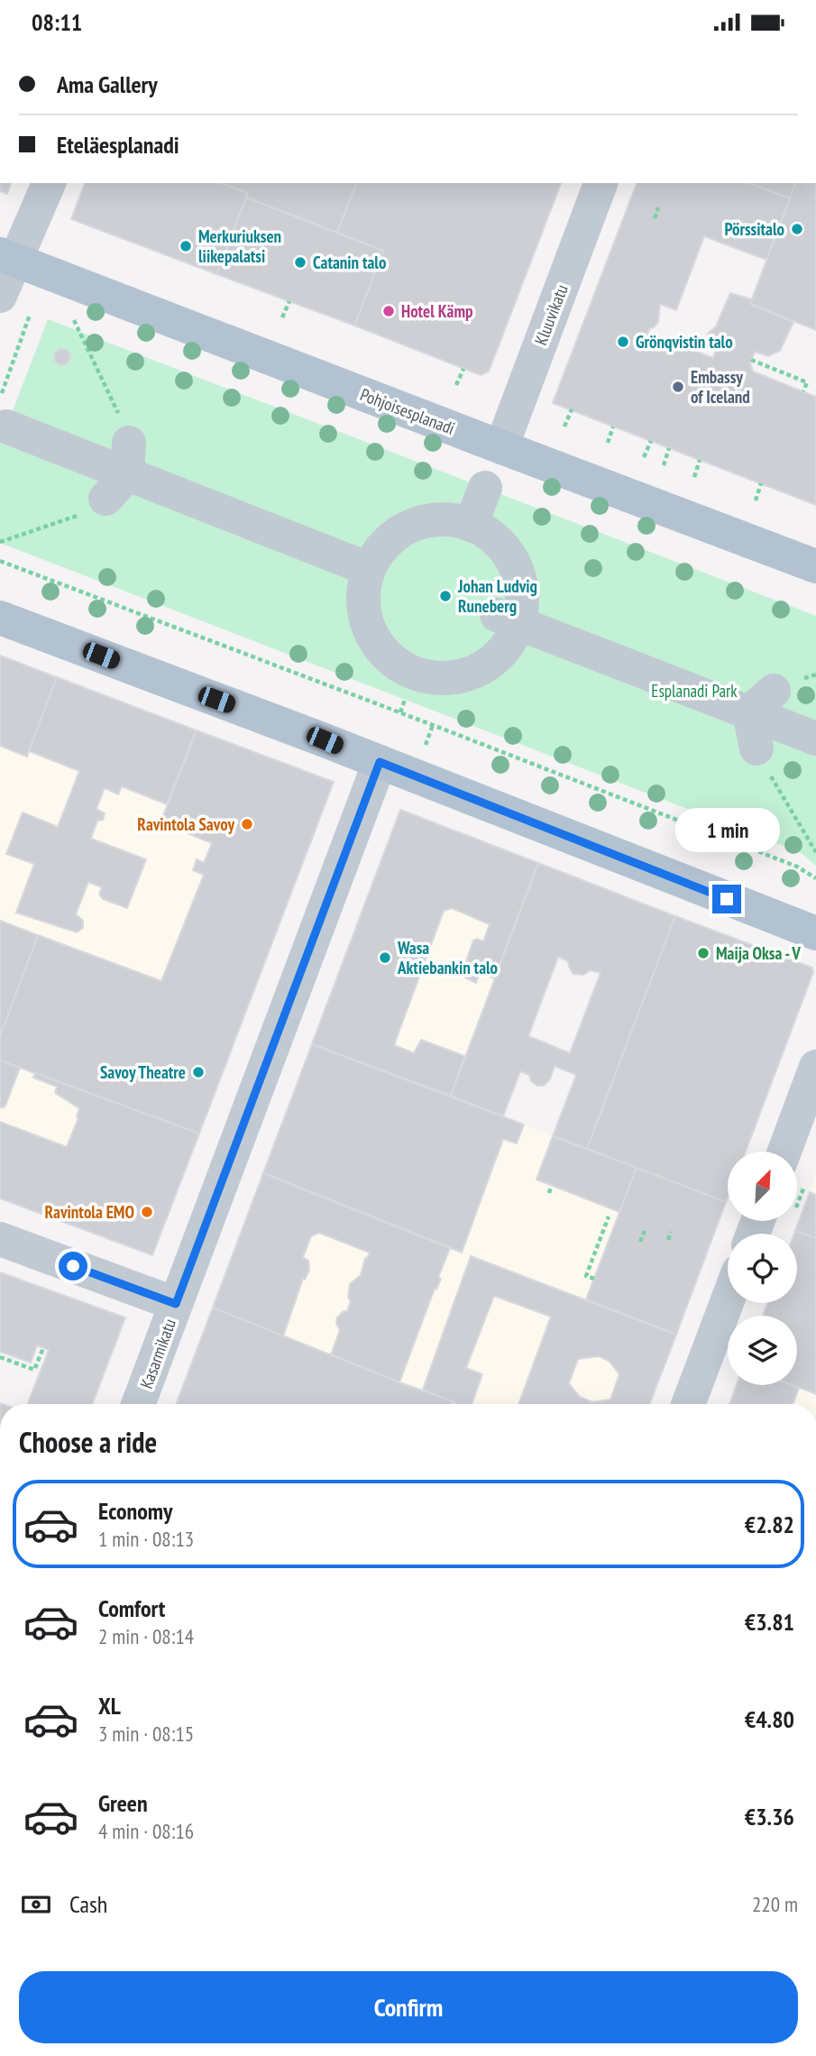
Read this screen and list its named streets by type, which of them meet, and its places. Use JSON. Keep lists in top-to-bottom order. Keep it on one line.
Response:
{"streets":{"main road":["Pohjoisesplanadi"],"street":["Kluuvikatu","Kasarmikatu"]},"crossings":[["Kluuvikatu","Pohjoisesplanadi"]],"parks":["Esplanadi Park"],"places":["Pörssitalo","Merkuriuksen liikepalatsi","Catanin talo","Hotel Kämp","Grönqvistin talo","Embassy of Iceland","Johan Ludvig Runeberg","Ravintola Savoy","Maija Oksa - V","Wasa Aktiebankin talo","Savoy Theatre","Ravintola EMO"],"north":"top right","page":{"status":"08:11","banner":["Ama Gallery","Eteläesplanadi"],"bubble":"1 min","heading":"Choose a ride","list":[{"name":"Economy","note":"1 min · 08:13","value":"€2.82"},{"name":"Comfort","note":"2 min · 08:14","value":"€3.81"},{"name":"XL","note":"3 min · 08:15","value":"€4.80"},{"name":"Green","note":"4 min · 08:16","value":"€3.36"}],"pay":["Cash","220 m"],"buttons":"Confirm"}}
